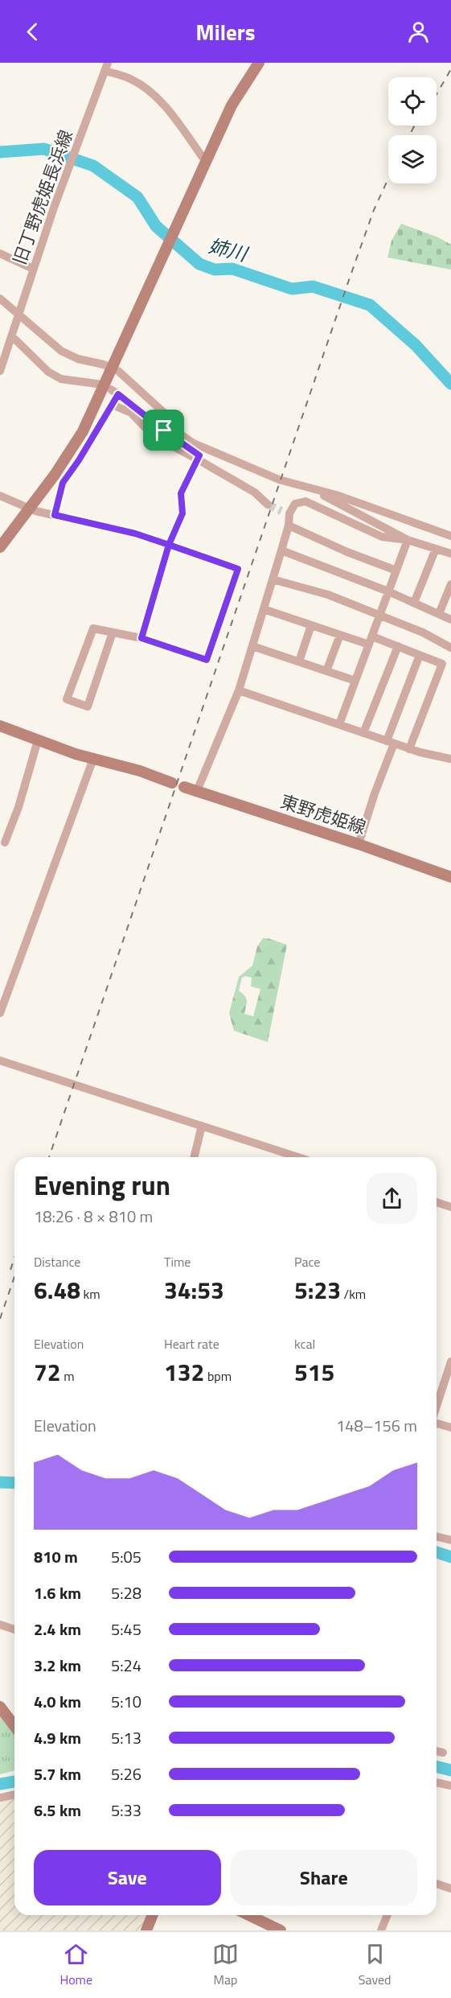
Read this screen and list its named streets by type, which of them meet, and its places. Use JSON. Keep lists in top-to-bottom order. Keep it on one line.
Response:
{"streets":{"main road":["東野虎姫線"],"street":["旧丁野虎姫長浜線"]},"water":["姉川"],"page":{"header":"Milers","heading":["Evening run","18:26 · 8 × 810 m"],"stats":[["Distance","6.48 km"],["Time","34:53"],["Pace","5:23 /km"],["Elevation","72 m"],["Heart rate","132 bpm"],["kcal","515"]],"chart":["Elevation","148–156 m"],"list":[{"name":"810 m","note":"5:05"},{"name":"1.6 km","note":"5:28"},{"name":"2.4 km","note":"5:45"},{"name":"3.2 km","note":"5:24"},{"name":"4.0 km","note":"5:10"},{"name":"4.9 km","note":"5:13"},{"name":"5.7 km","note":"5:26"},{"name":"6.5 km","note":"5:33"}],"buttons":["Save","Share"],"tabs":["Home","Map","Saved"]}}
